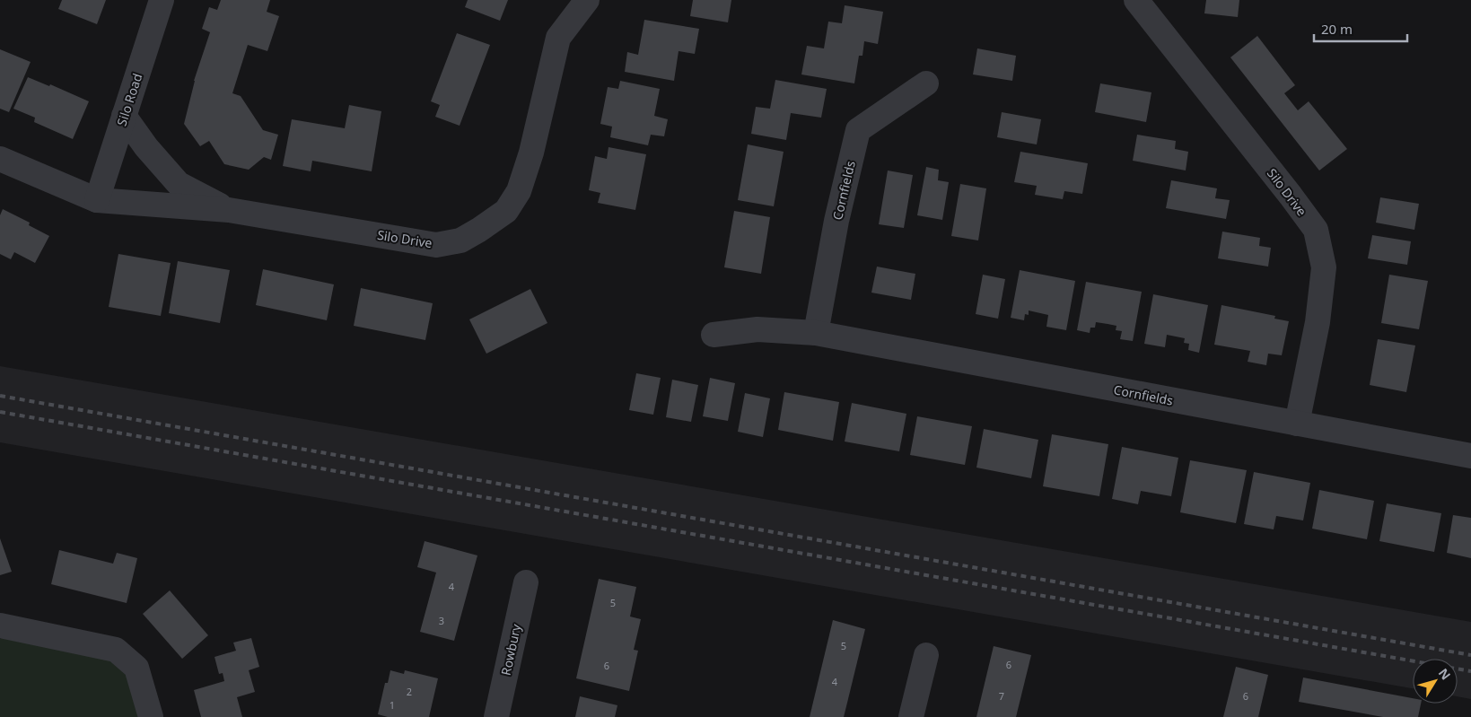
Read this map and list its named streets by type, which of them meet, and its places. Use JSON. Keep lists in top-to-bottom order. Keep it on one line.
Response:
{"streets":{"street":["Silo Road","Cornfields","Silo Drive","Rowbury"]},"crossings":[["Silo Road","Silo Drive"],["Cornfields","Silo Drive"]],"house_numbers":["4","5","3","5","6","6","4","2","7","6","1"],"scale_bar":"20 m","north":"top right"}
